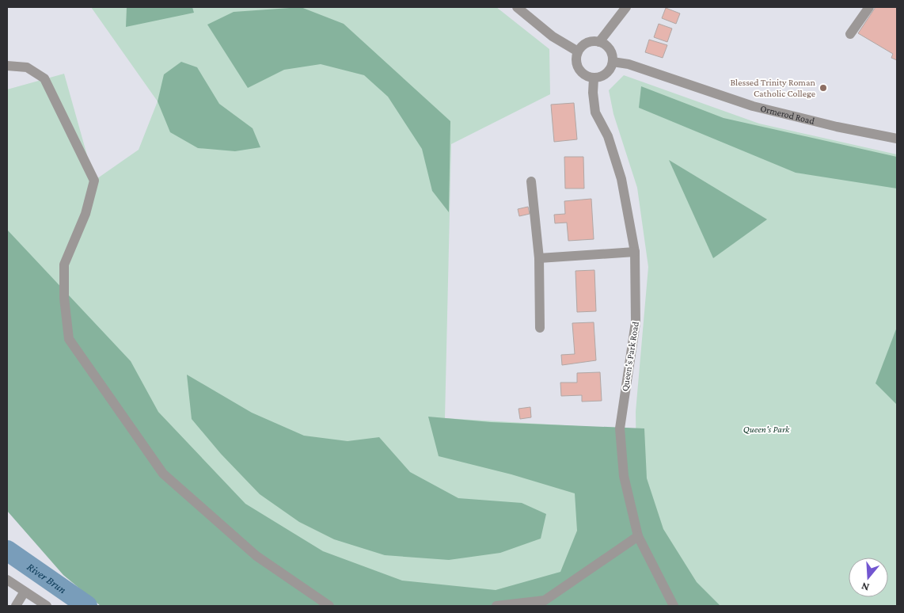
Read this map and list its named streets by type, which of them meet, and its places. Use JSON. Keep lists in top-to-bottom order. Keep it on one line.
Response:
{"streets":{"street":["Ormerod Road","Queen's Park Road"]},"crossings":[["Ormerod Road","Queen's Park Road"]],"water":["River Brun"],"parks":["Queen's Park"],"places":["Blessed Trinity Roman Catholic College"],"north":"bottom"}
